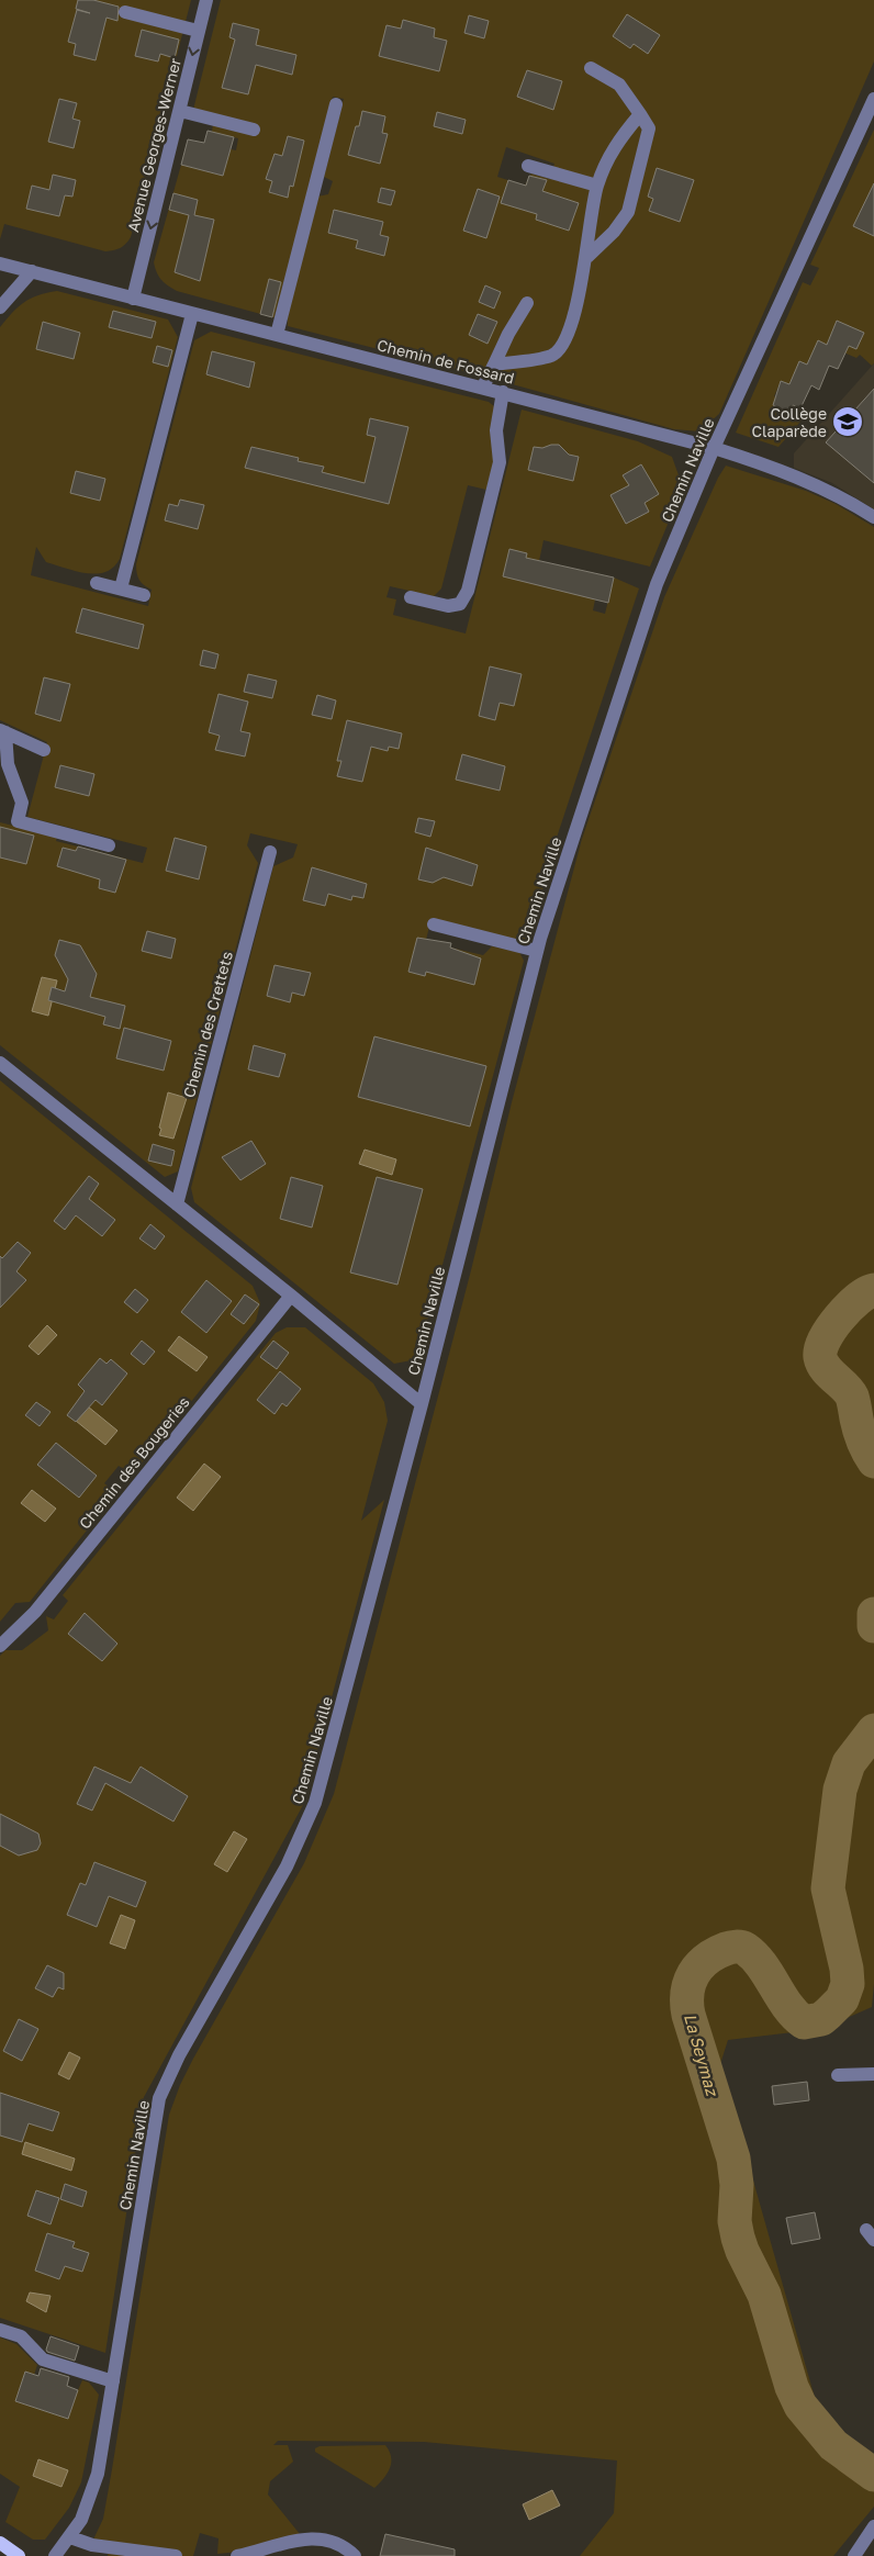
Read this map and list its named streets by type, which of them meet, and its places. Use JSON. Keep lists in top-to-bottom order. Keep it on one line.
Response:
{"streets":{"street":["Avenue Georges-Werner","Chemin de Fossard","Chemin Naville","Chemin des Crettets","Chemin des Bougeries"]},"crossings":[["Avenue Georges-Werner","Chemin de Fossard"],["Chemin de Fossard","Chemin Naville"]],"one_way":["Avenue Georges-Werner"],"water":["La Seymaz"],"places":{"school or university":["Collège Claparède"]}}
